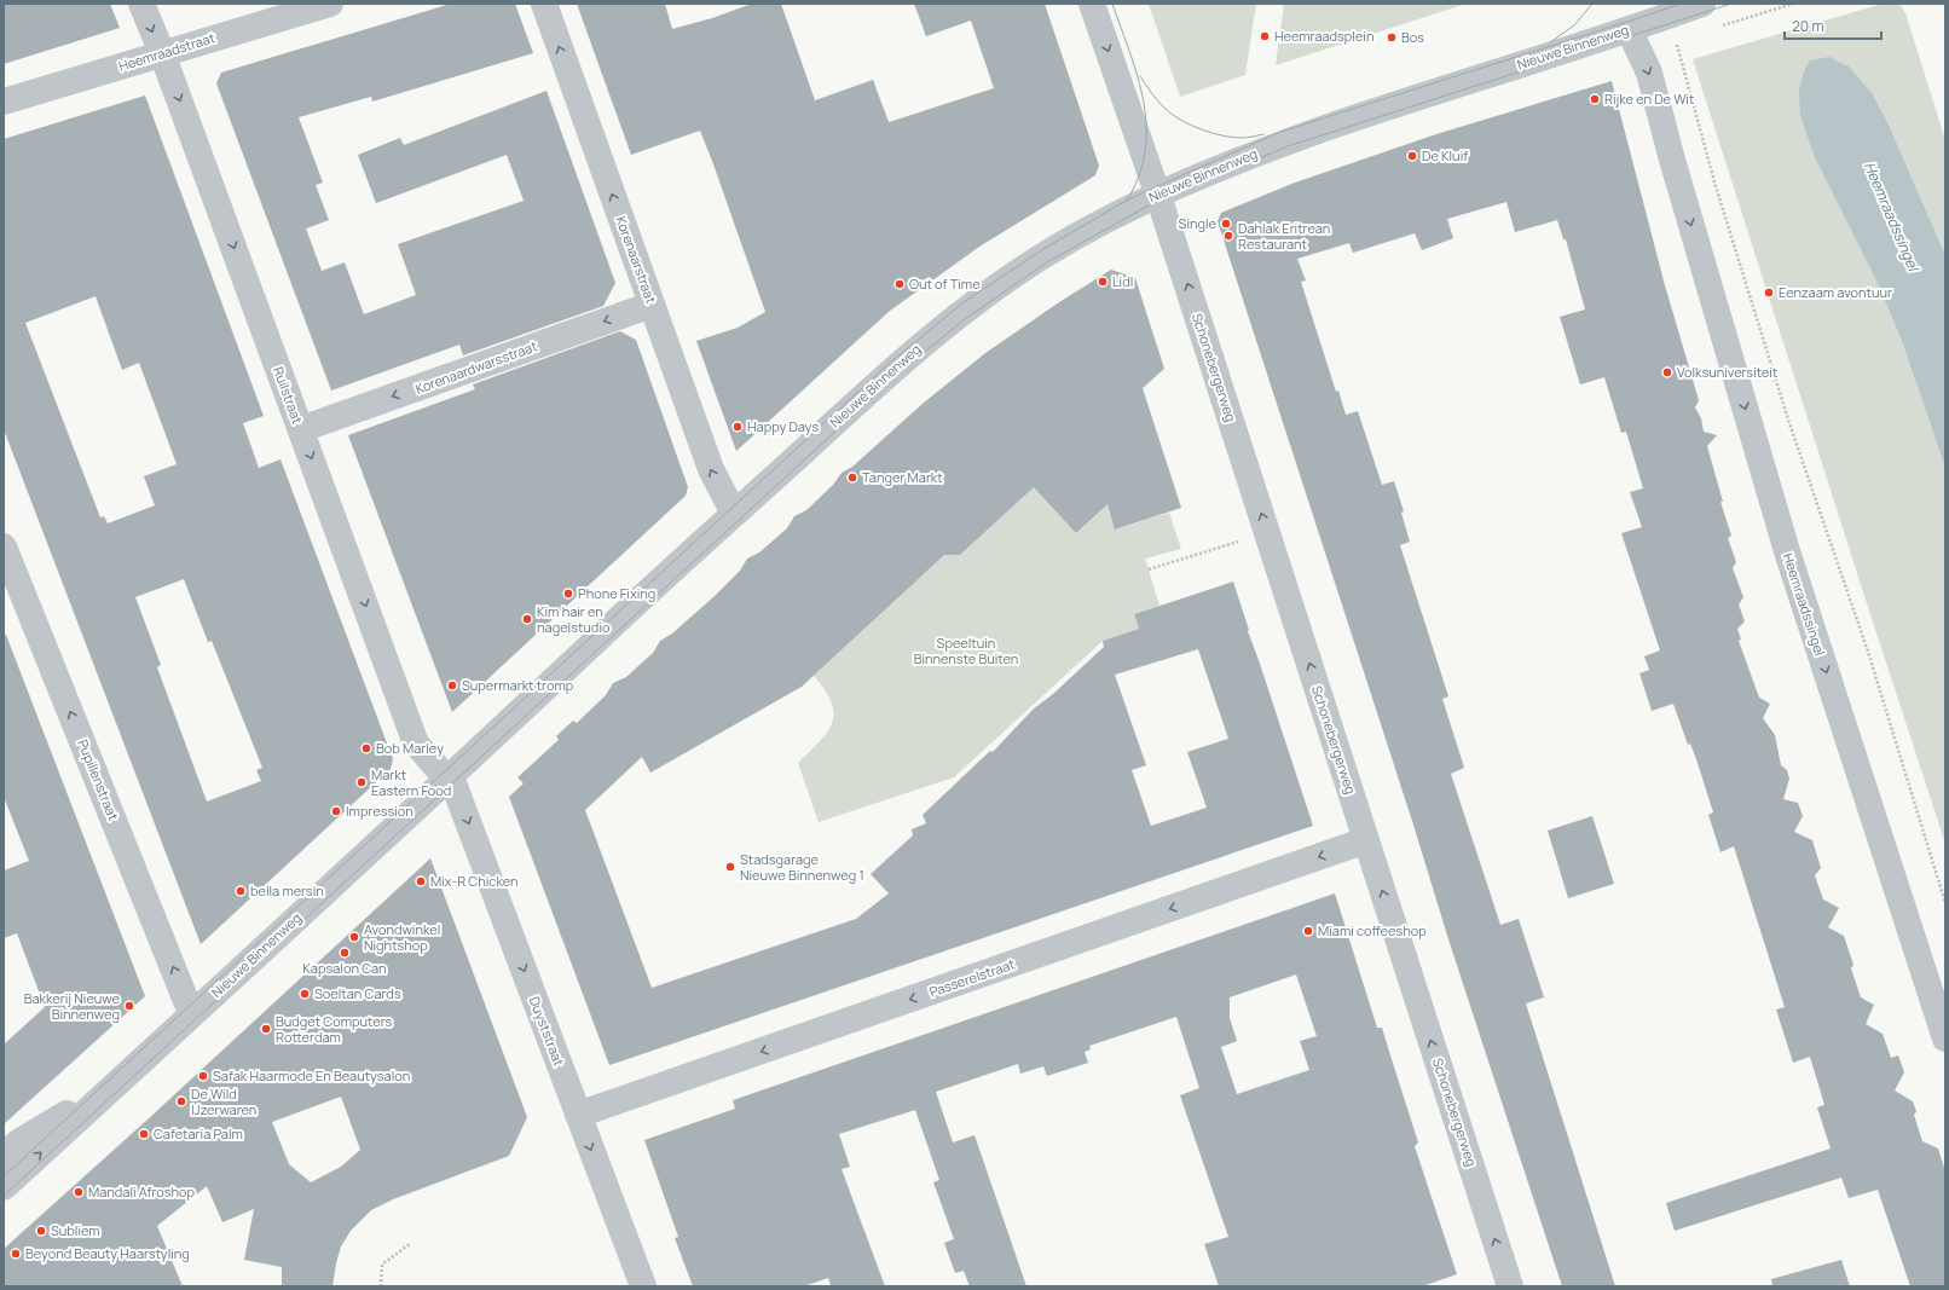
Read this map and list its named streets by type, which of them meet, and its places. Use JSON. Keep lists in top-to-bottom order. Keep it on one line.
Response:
{"streets":{"street":["Nieuwe Binnenweg","Heemraadstraat","Korenaarstraat","Korenaardwarsstraat","Schonebergerweg","Ruilstraat","Heemraadssingel","Pupillenstraat","Passerelstraat","Duyststraat"]},"crossings":[["Nieuwe Binnenweg","Korenaarstraat"],["Nieuwe Binnenweg","Schonebergerweg"],["Nieuwe Binnenweg","Ruilstraat"],["Nieuwe Binnenweg","Heemraadssingel"],["Nieuwe Binnenweg","Pupillenstraat"],["Nieuwe Binnenweg","Duyststraat"],["Heemraadstraat","Ruilstraat"],["Korenaarstraat","Korenaardwarsstraat"],["Korenaardwarsstraat","Ruilstraat"],["Schonebergerweg","Passerelstraat"],["Ruilstraat","Duyststraat"],["Passerelstraat","Duyststraat"]],"one_way":["Korenaarstraat","Korenaardwarsstraat","Schonebergerweg","Ruilstraat","Heemraadssingel","Pupillenstraat","Passerelstraat","Duyststraat"],"water":["Heemraadssingel"],"parks":["Speeltuin Binnenste Buiten"],"places":["Heemraadsplein","Bos","Rijke en De Wit","De Kluif","Single","Dahlak Eritrean Restaurant","Lidl","Out of Time","Eenzaam avontuur","Volksuniversiteit","Happy Days","Tanger Markt","Phone Fixing","Kim hair en nagelstudio","Supermarkt tromp","Bob Marley","Markt Eastern Food","Impression","Stadsgarage Nieuwe Binnenweg 1","Mix-R Chicken","bella mersin","Miami coffeeshop","Avondwinkel Nightshop","Kapsalon Can","Soeltan Cards","Bakkerij Nieuwe Binnenweg","Budget Computers Rotterdam","Safak Haarmode En Beautysalon","De Wild IJzerwaren","Cafetaria Palm","Mandali Afroshop","Subliem","Beyond Beauty Haarstyling"],"scale_bar":"20 m"}
